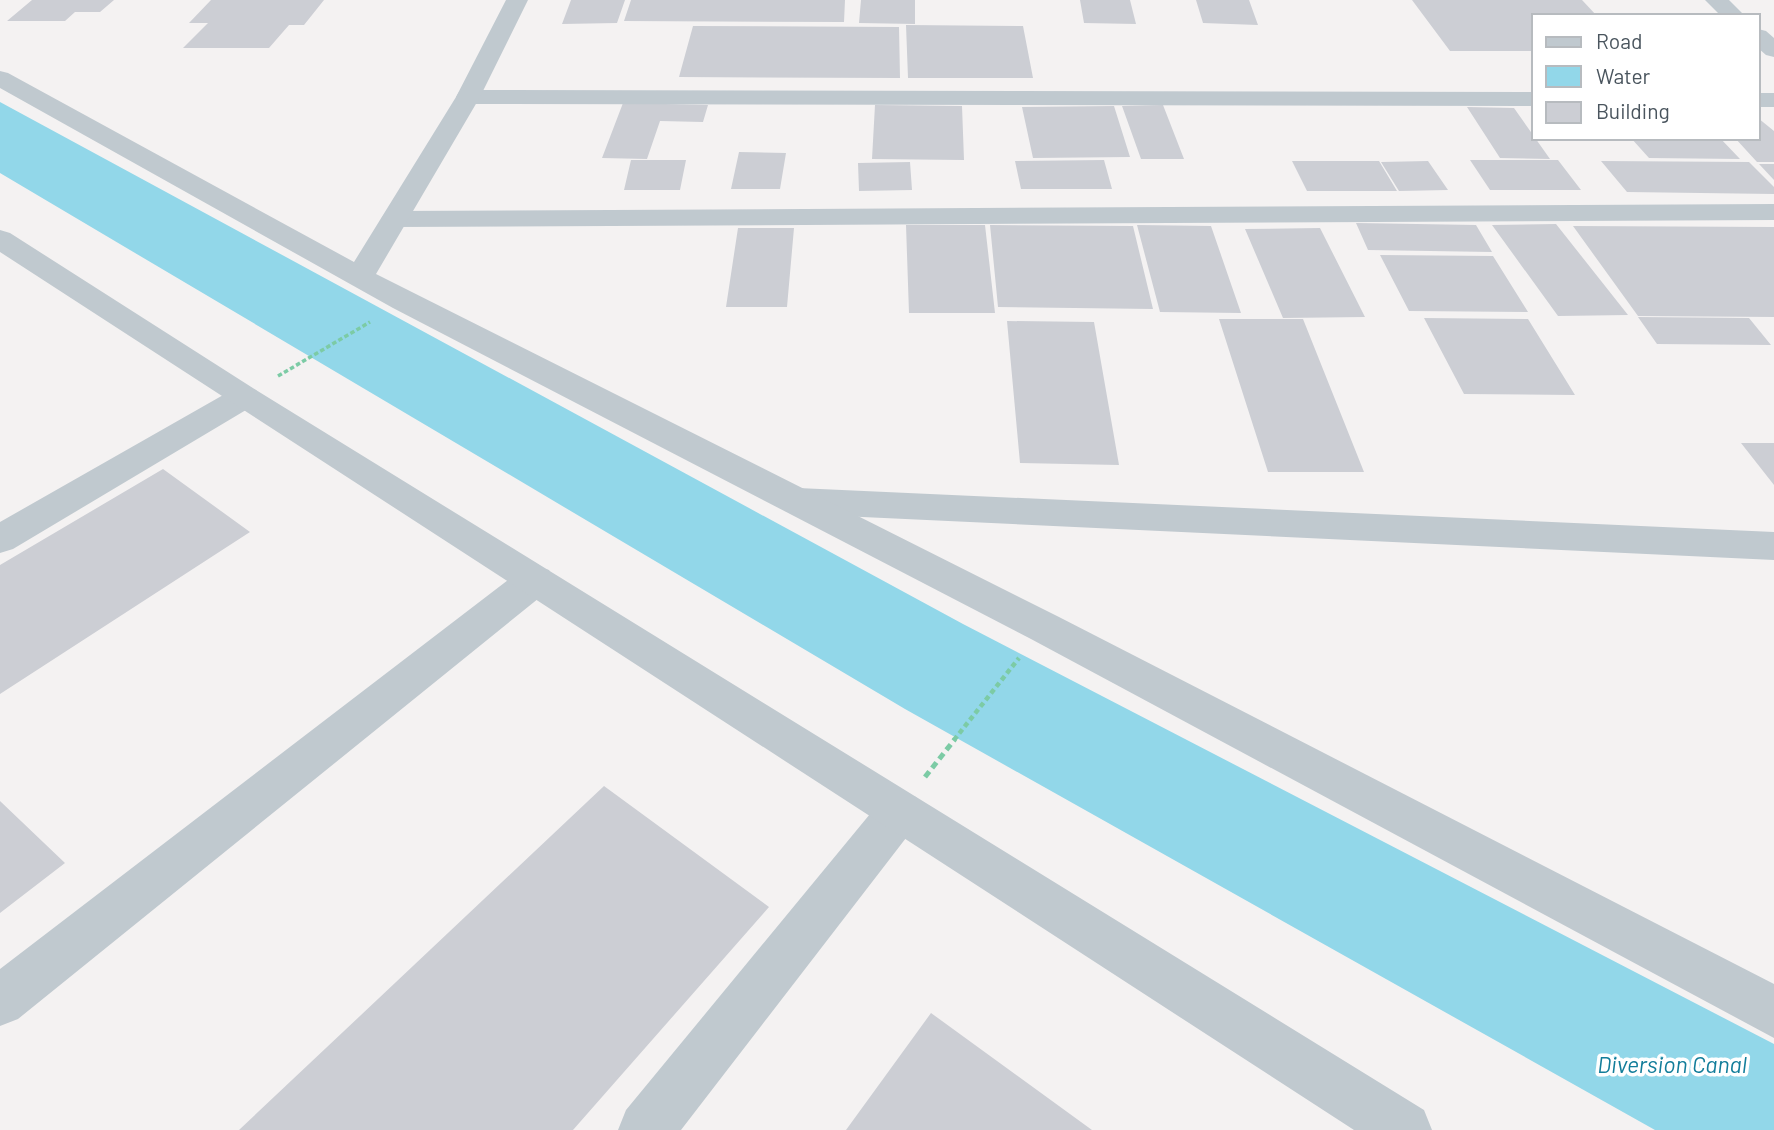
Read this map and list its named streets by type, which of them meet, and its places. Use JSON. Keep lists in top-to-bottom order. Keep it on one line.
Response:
{"water":["Diversion Canal"],"legend":["Road","Water","Building"]}
